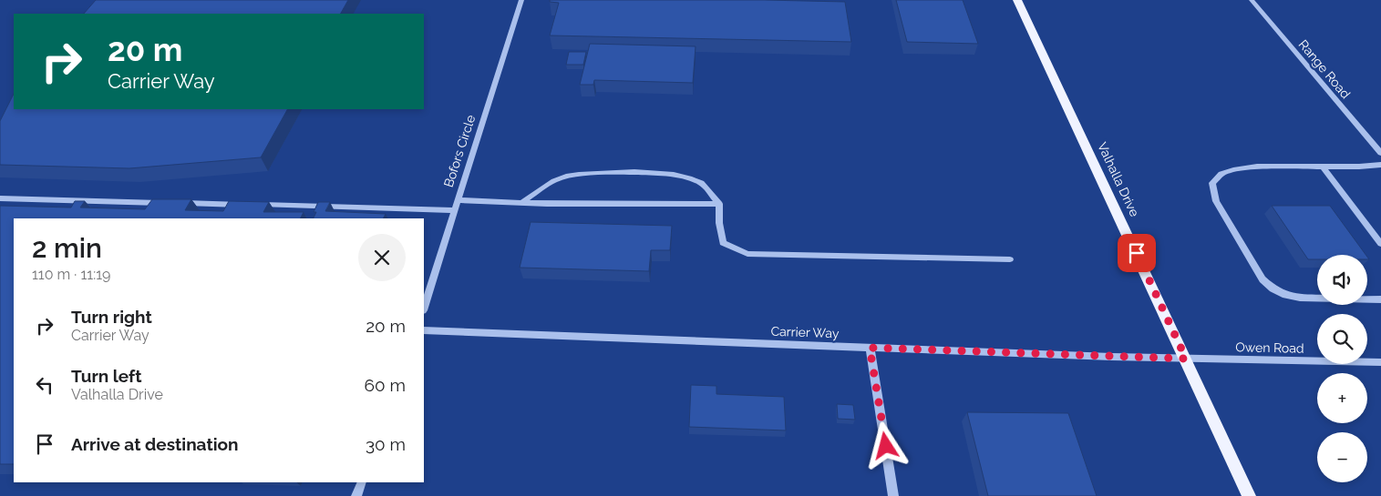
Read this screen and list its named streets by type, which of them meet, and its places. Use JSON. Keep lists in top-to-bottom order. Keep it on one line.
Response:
{"streets":{"main road":["Valhalla Drive"],"street":["Range Road","Bofors Circle","Carrier Way","Owen Road"]},"crossings":[["Valhalla Drive","Carrier Way"],["Valhalla Drive","Owen Road"],["Carrier Way","Owen Road"]],"page":{"turn":["20 m","Carrier Way"],"heading":["2 min","110 m · 11:19"],"map_buttons":["+","−"],"list":[{"name":"Turn right","note":"Carrier Way","value":"20 m"},{"name":"Turn left","note":"Valhalla Drive","value":"60 m"},{"name":"Arrive at destination","value":"30 m"}]}}
